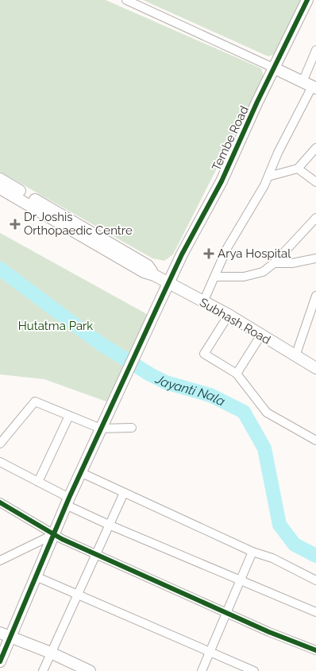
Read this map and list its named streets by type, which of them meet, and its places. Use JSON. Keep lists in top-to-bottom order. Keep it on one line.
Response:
{"streets":{"street":["Tembe Road","Subhash Road"]},"crossings":[["Tembe Road","Subhash Road"]],"water":["Jayanti Nala"],"parks":["Hutatma Park"],"places":{"health":["Dr Joshis Orthopaedic Centre","Arya Hospital"]}}
